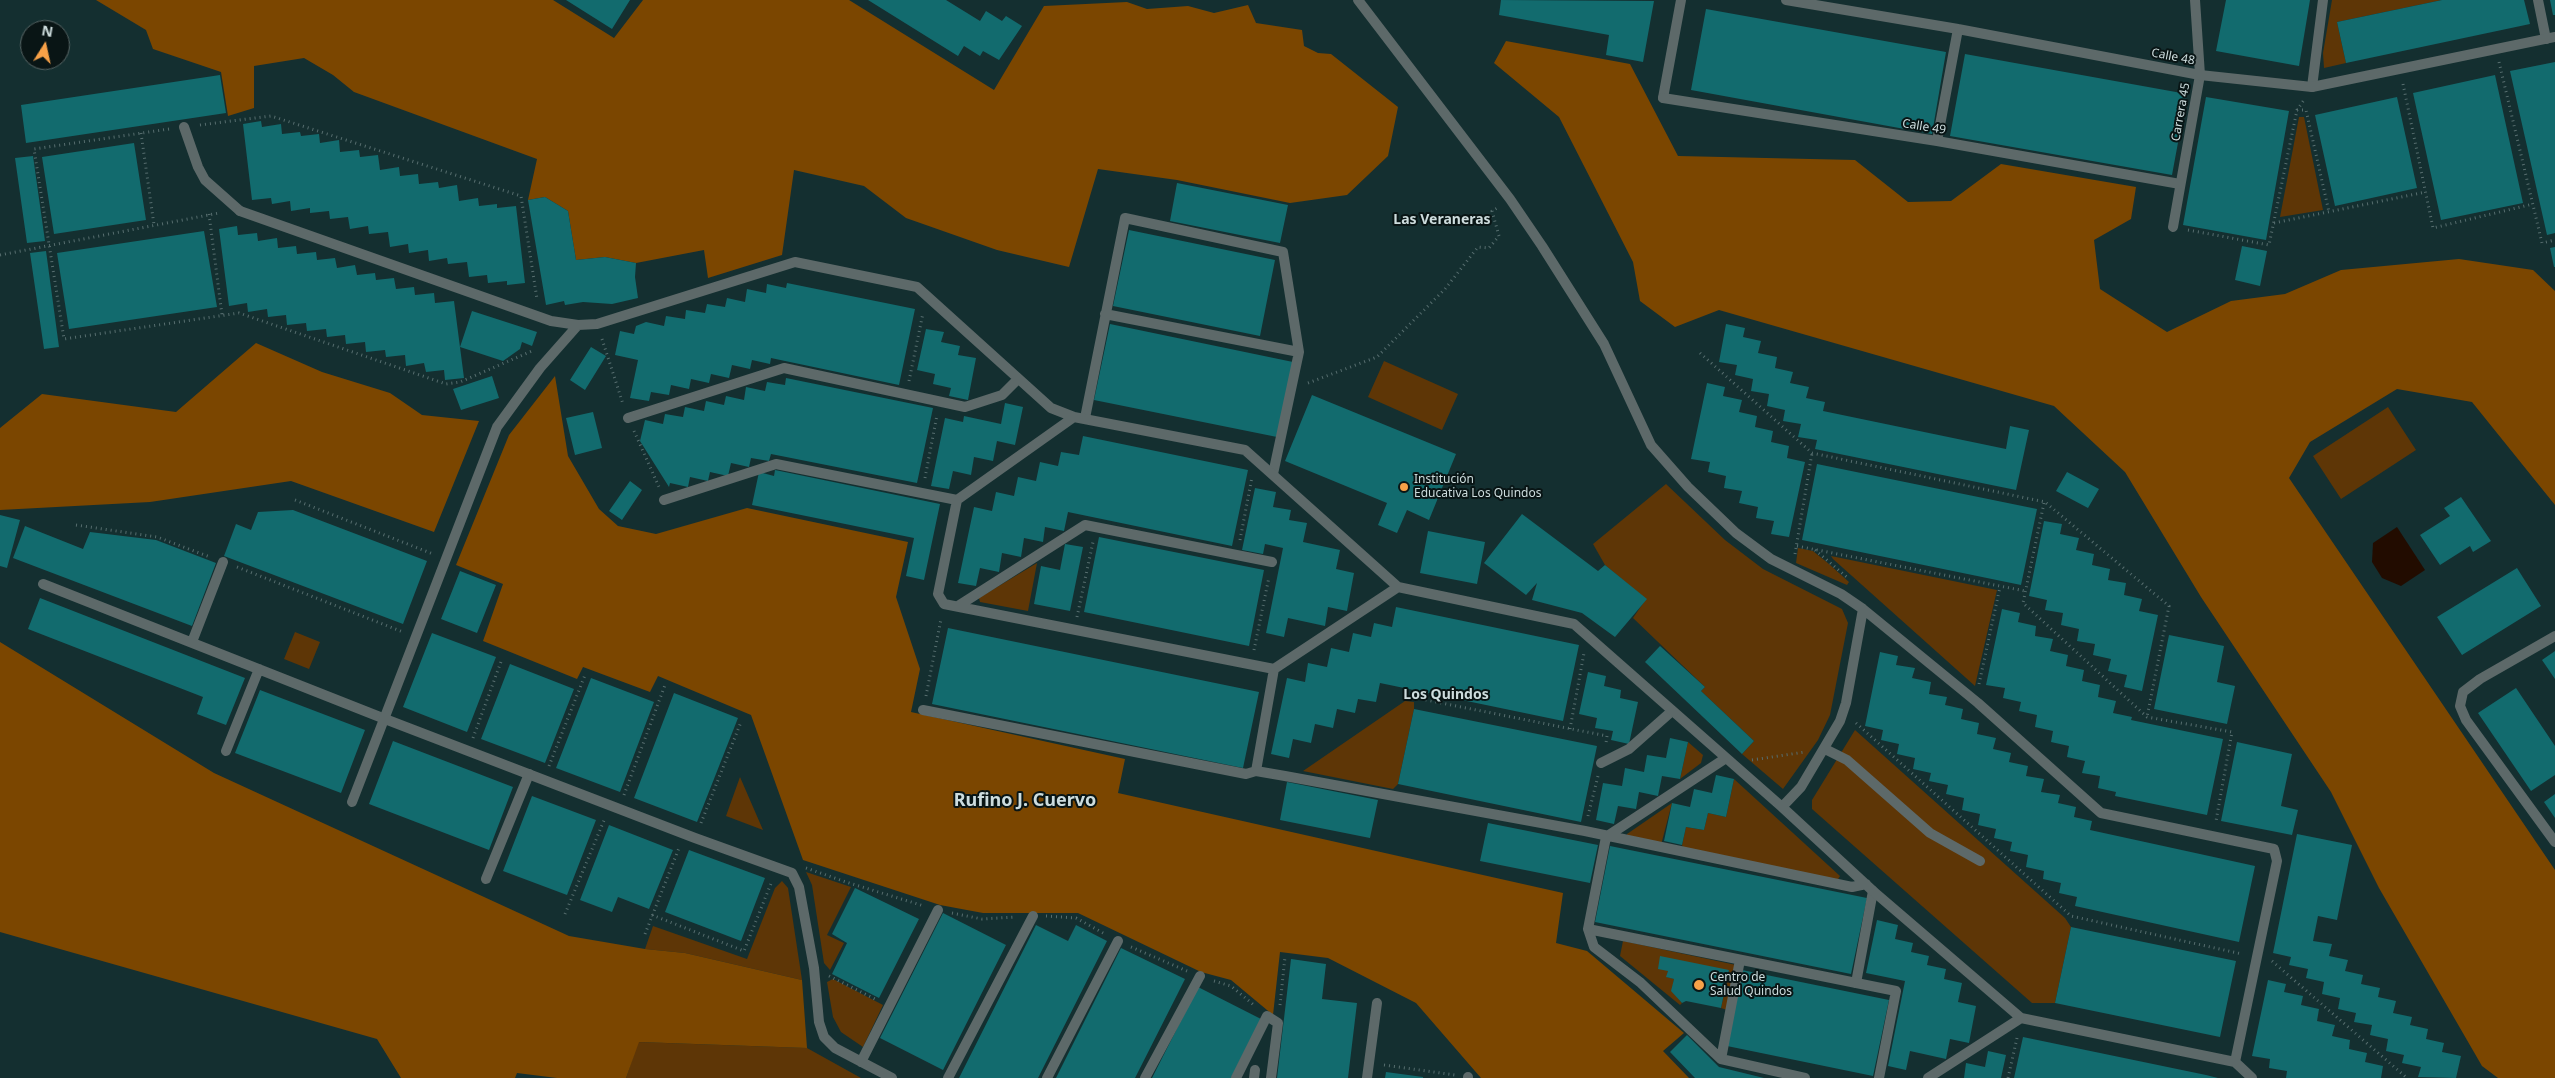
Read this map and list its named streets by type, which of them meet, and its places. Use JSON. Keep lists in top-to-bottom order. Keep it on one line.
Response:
{"streets":{"street":["Calle 48","Carrera 45","Calle 49"]},"crossings":[["Calle 48","Carrera 45"],["Carrera 45","Calle 49"]],"districts":["Las Veraneras","Los Quindos","Rufino J. Cuervo"],"places":["Institución Educativa Los Quindos","Centro de Salud Quindos"],"north":"top"}
